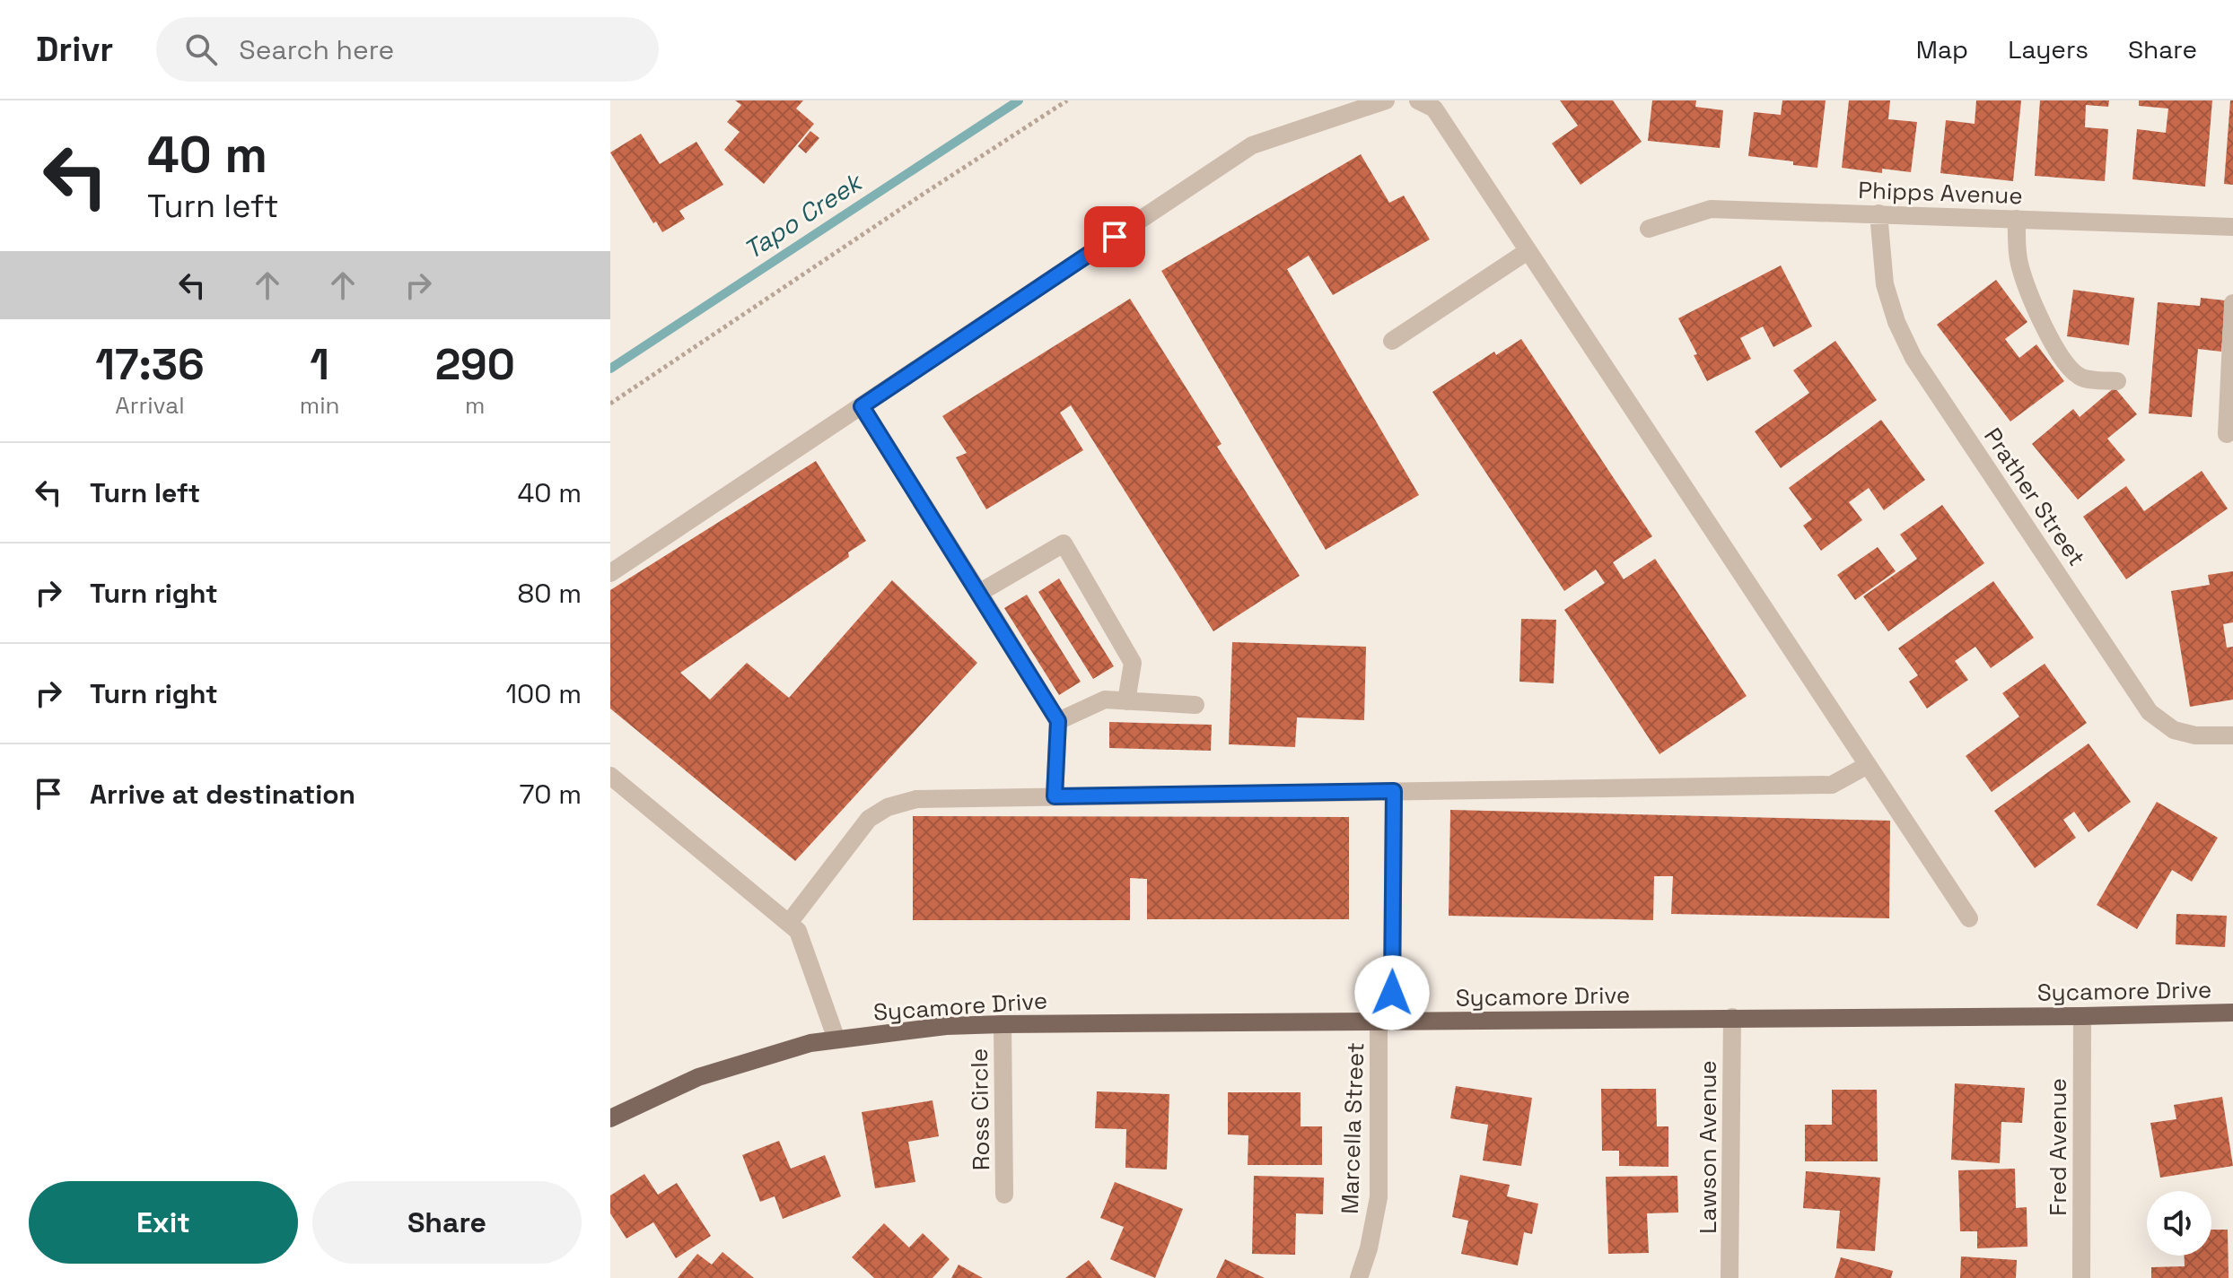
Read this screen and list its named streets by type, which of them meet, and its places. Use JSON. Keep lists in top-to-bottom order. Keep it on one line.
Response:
{"streets":{"main road":["Sycamore Drive"],"street":["Phipps Avenue","Prather Street","Ross Circle","Marcella Street","Lawson Avenue","Fred Avenue"]},"crossings":[["Phipps Avenue","Prather Street"],["Sycamore Drive","Ross Circle"],["Sycamore Drive","Marcella Street"],["Sycamore Drive","Lawson Avenue"],["Sycamore Drive","Fred Avenue"]],"water":["Tapo Creek"],"page":{"header":"Drivr","search":"Search here","nav":["Map","Layers","Share"],"turn":["40 m","Turn left"],"eta":["17:36","Arrival","1","min","290","m"],"list":[{"name":"Turn left","value":"40 m"},{"name":"Turn right","value":"80 m"},{"name":"Turn right","value":"100 m"},{"name":"Arrive at destination","value":"70 m"}],"buttons":["Exit","Share"]}}
